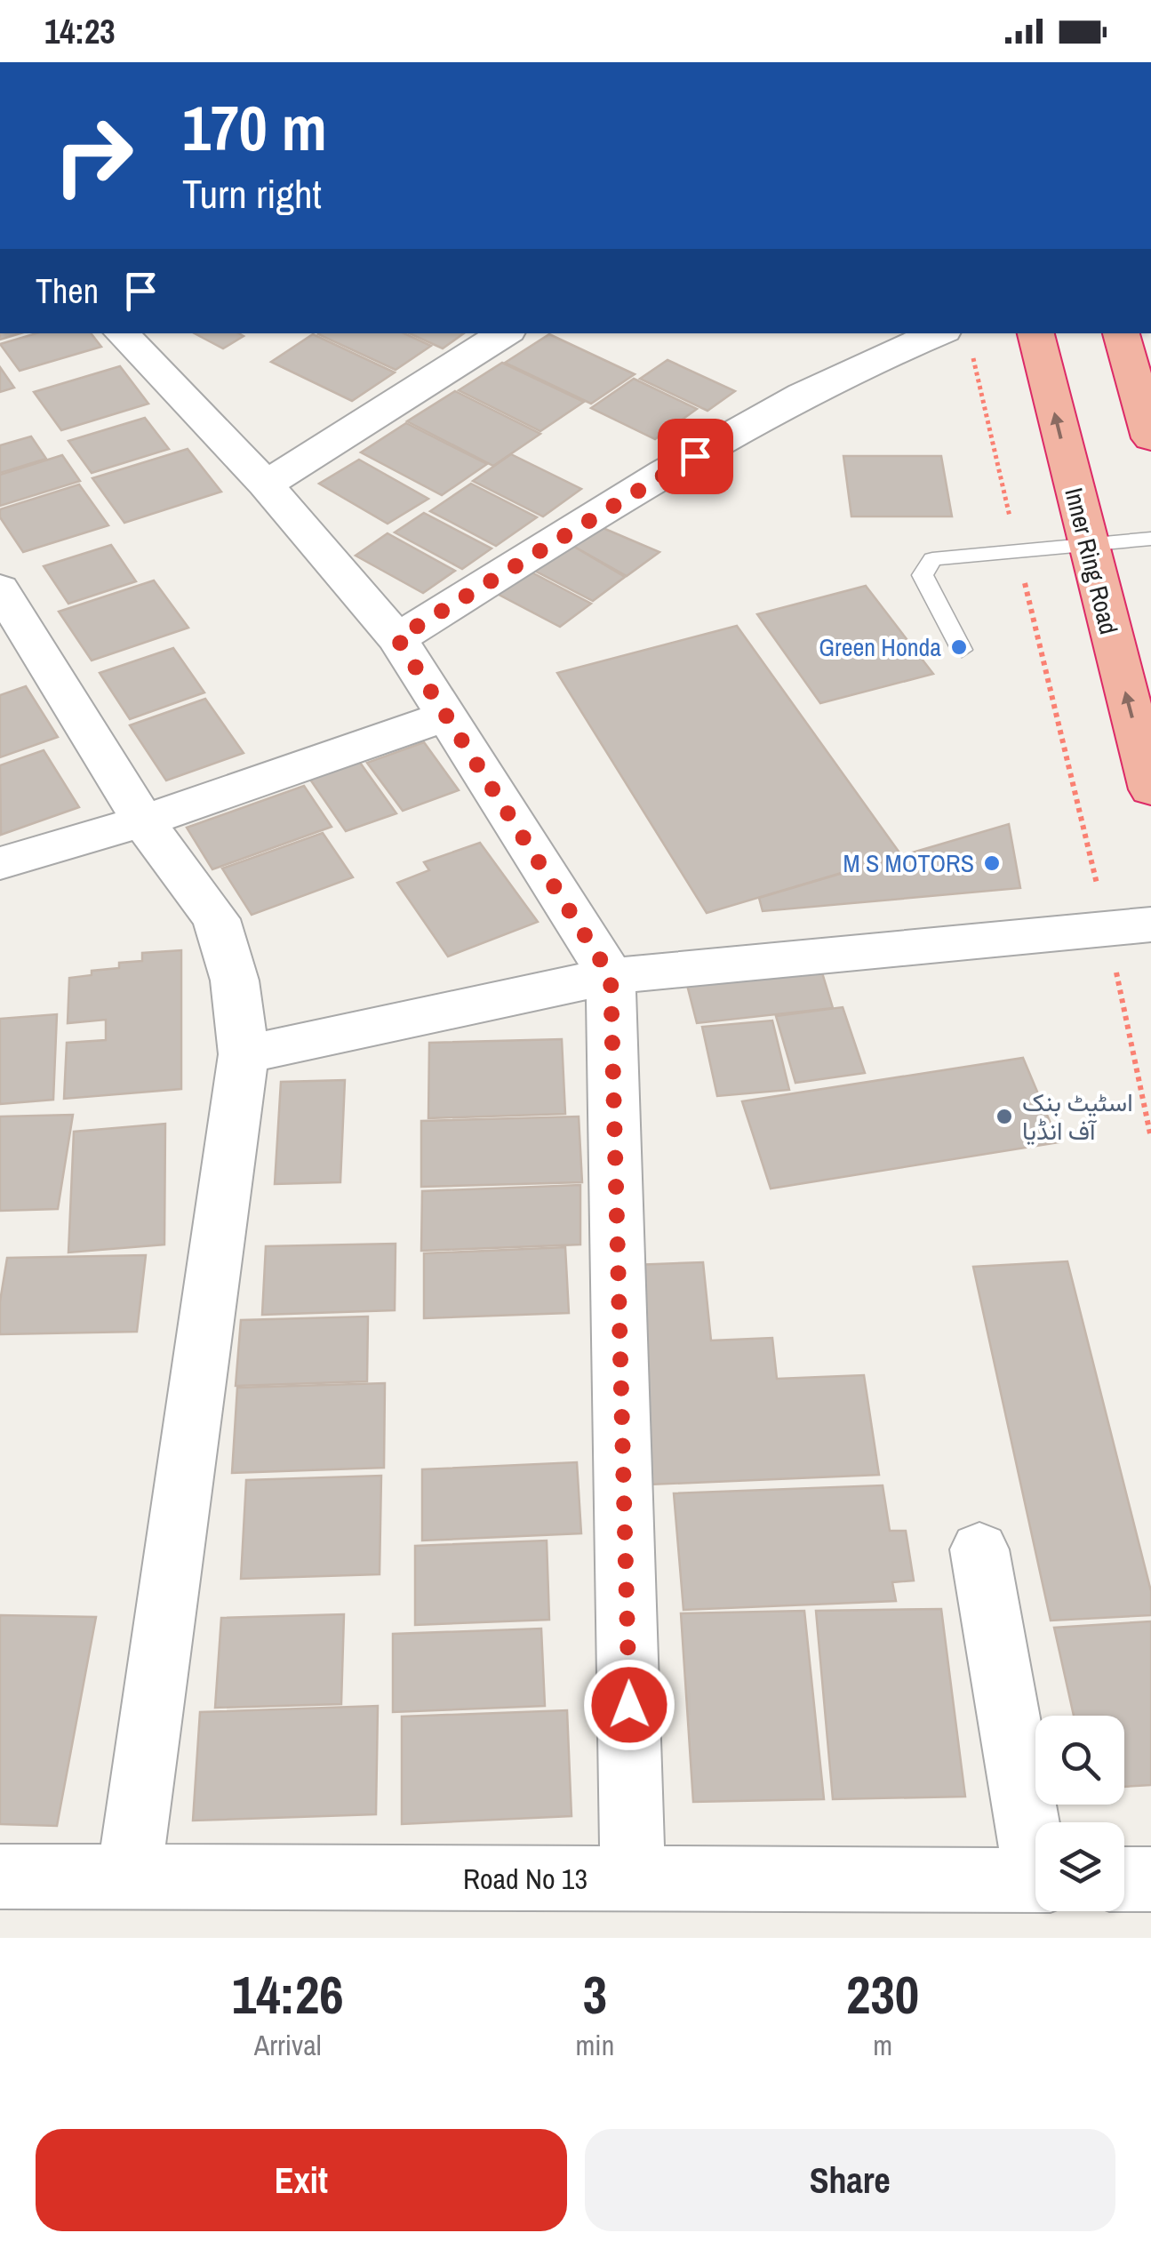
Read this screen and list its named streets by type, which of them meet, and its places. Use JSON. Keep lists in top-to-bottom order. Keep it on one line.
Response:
{"streets":{"highway":["Inner Ring Road"],"street":["Road No 13"]},"one_way":["Inner Ring Road"],"places":["Green Honda","M S MOTORS","اسٹیٹ بنک آف انڈیا"],"page":{"status":"14:23","turn":["170 m","Turn right"],"then":"Then","eta":["14:26","Arrival","3","min","230","m"],"buttons":["Exit","Share"]}}
